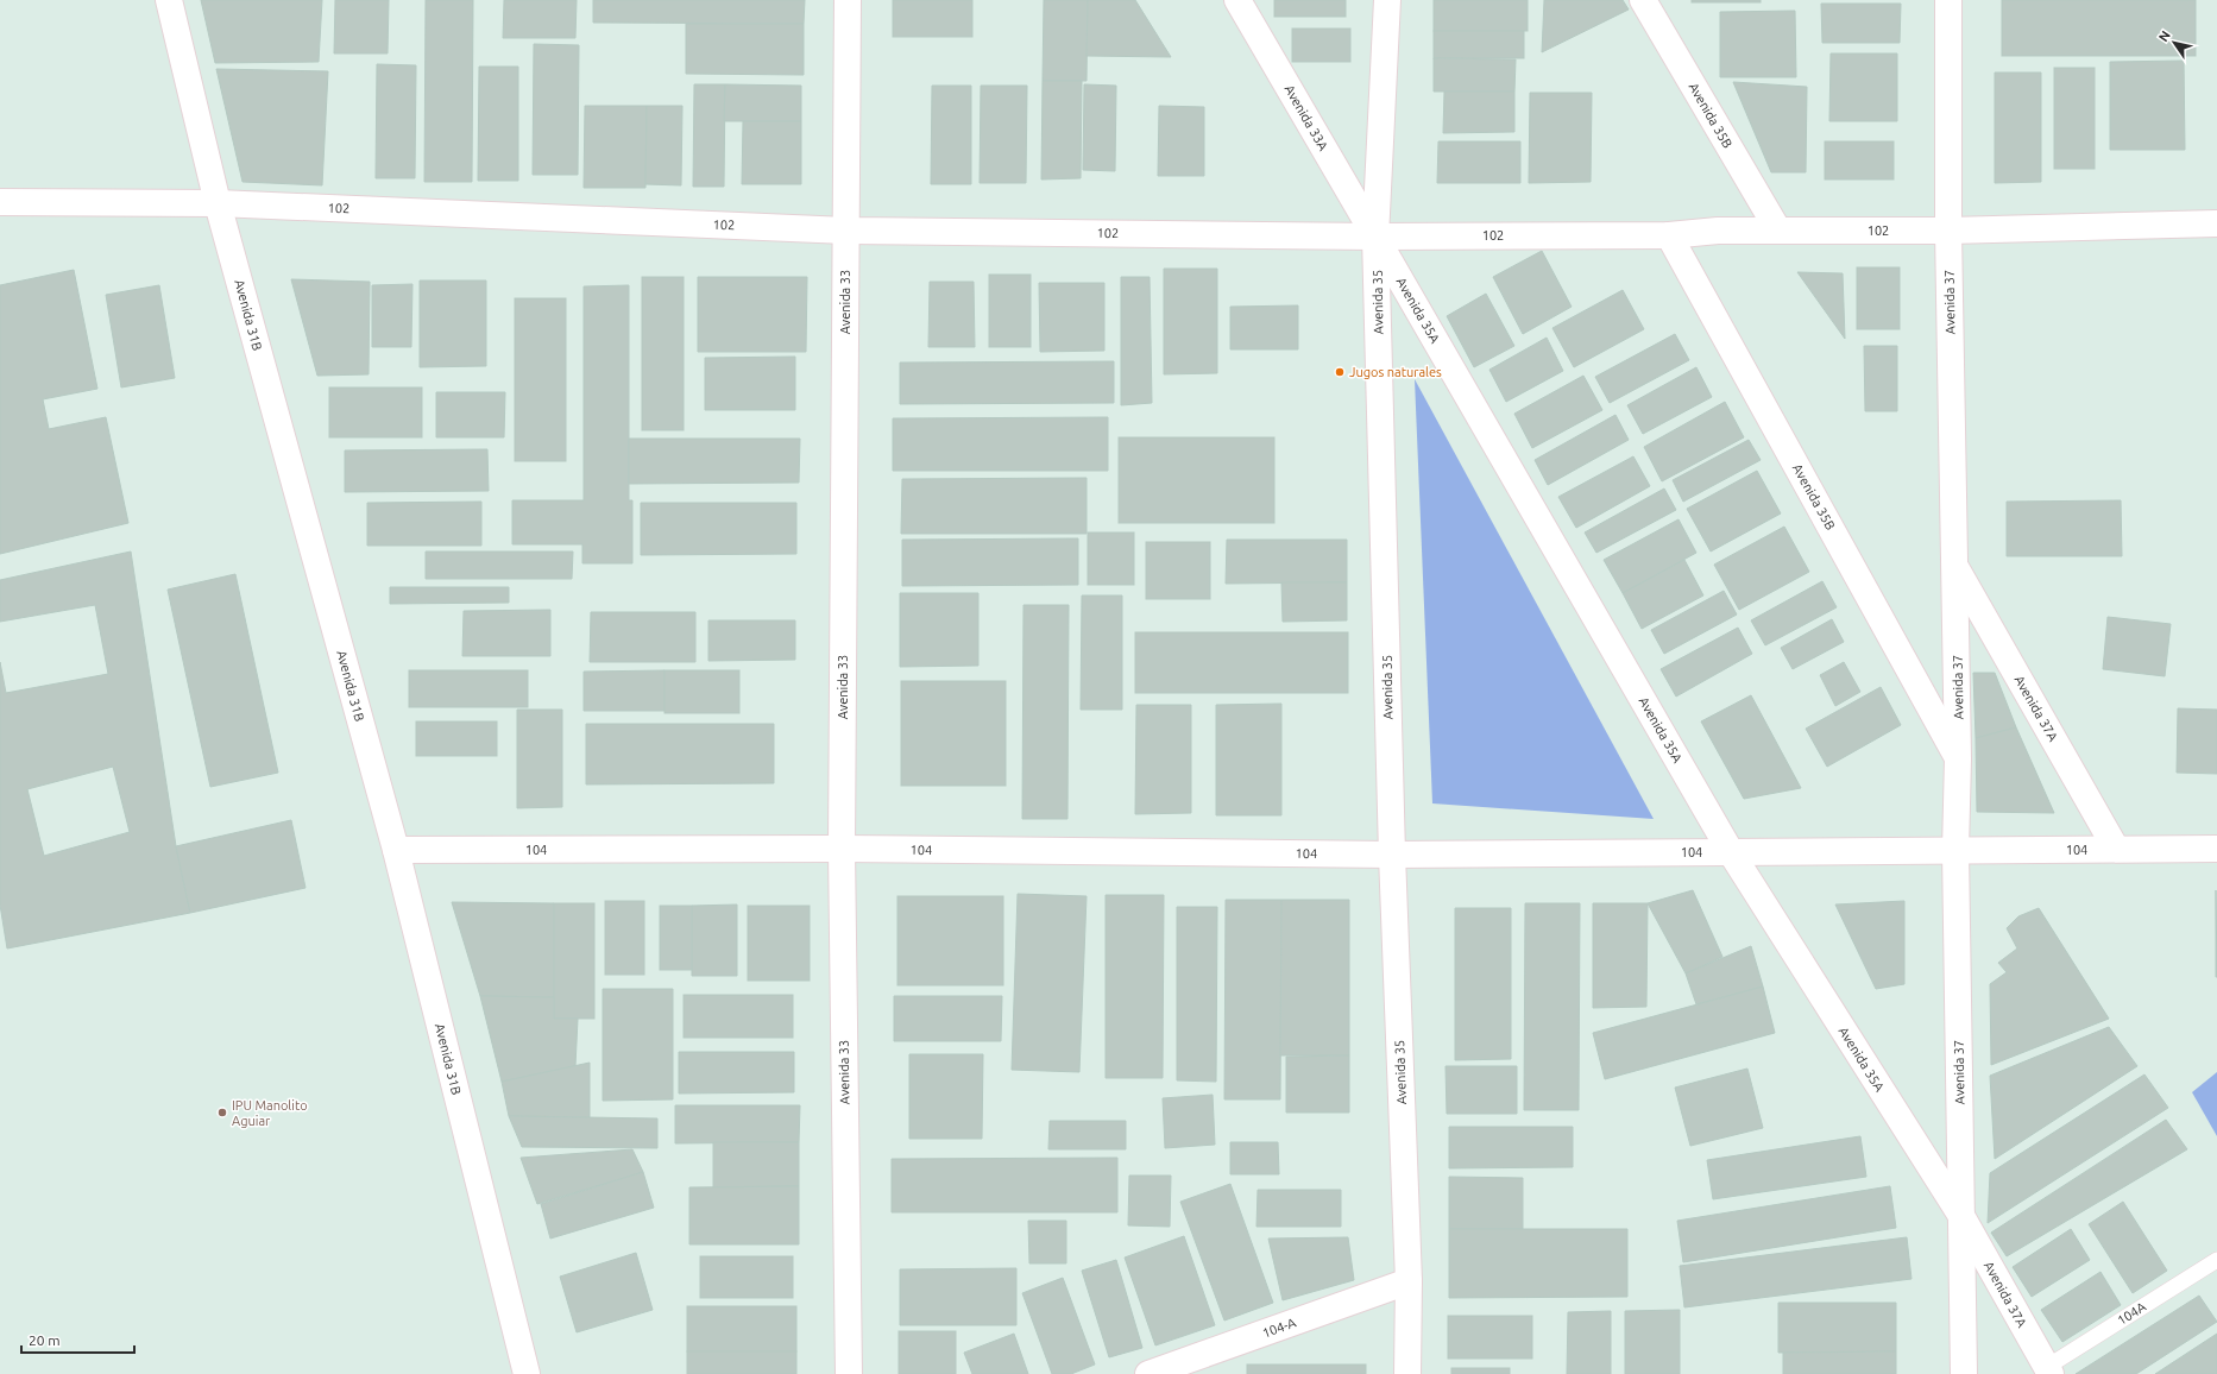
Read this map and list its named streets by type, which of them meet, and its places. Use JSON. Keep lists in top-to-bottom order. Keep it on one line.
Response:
{"streets":{"street":["Avenida 35B","Avenida 33A","102","Avenida 33","Avenida 35","Avenida 37","Avenida 35A","Avenida 31B","Avenida 37A","104","104-A"],"lane":["104A"]},"crossings":[["Avenida 35B","102"],["Avenida 35B","Avenida 37"],["Avenida 33A","102"],["Avenida 33A","Avenida 35"],["Avenida 33A","Avenida 35A"],["102","Avenida 33"],["102","Avenida 35"],["102","Avenida 37"],["102","Avenida 35A"],["102","Avenida 31B"],["Avenida 33","104"],["Avenida 35","Avenida 35A"],["Avenida 35","104"],["Avenida 35","104-A"],["Avenida 37","Avenida 35A"],["Avenida 37","Avenida 37A"],["Avenida 37","104"],["Avenida 35A","Avenida 37A"],["Avenida 35A","104"],["Avenida 31B","104"],["Avenida 37A","104"],["Avenida 37A","104A"]],"places":["Jugos naturales","IPU Manolito Aguiar"],"scale_bar":"20 m","north":"top left"}
